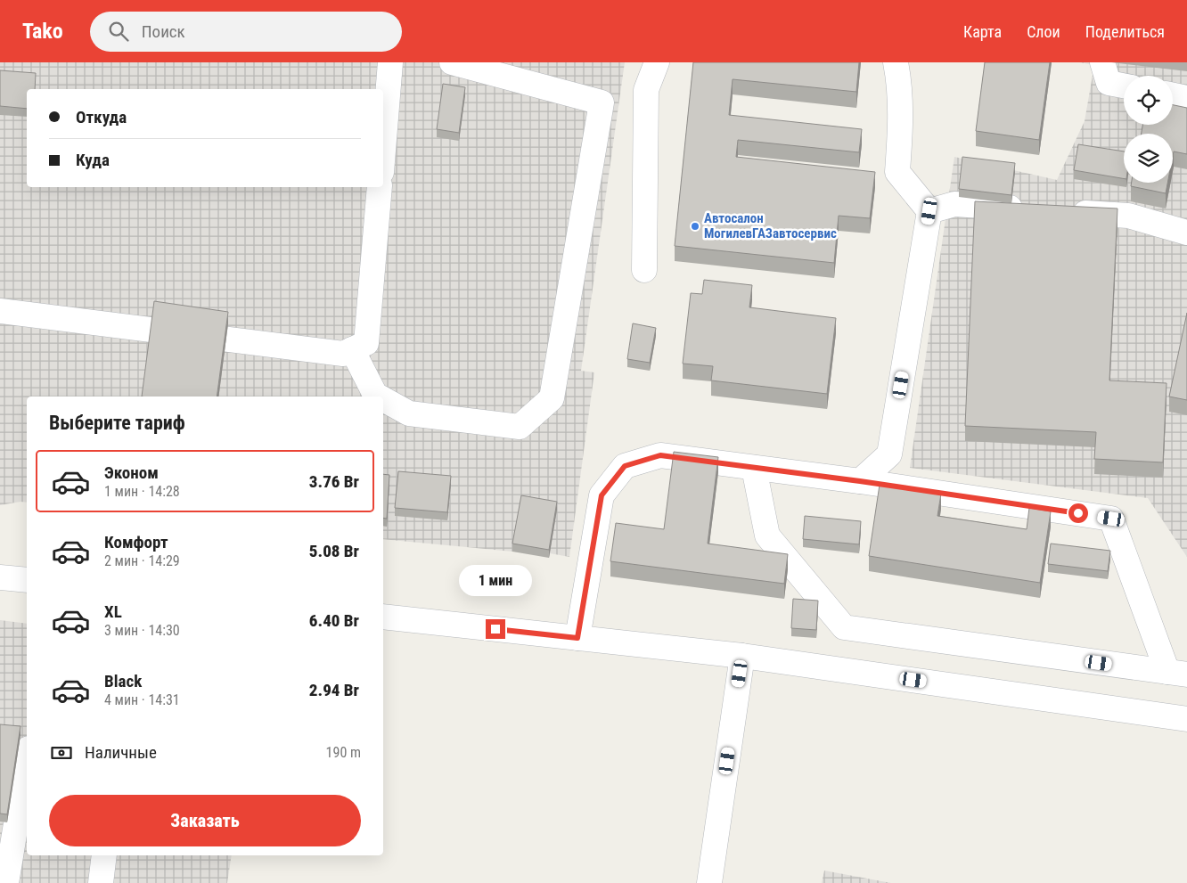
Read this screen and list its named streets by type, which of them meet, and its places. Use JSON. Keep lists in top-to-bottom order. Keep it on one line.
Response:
{"places":["Автосалон МогилевГАЗавтосервис"],"page":{"header":"Tako","search":"Поиск","nav":["Карта","Слои","Поделиться"],"banner":["Откуда","Куда"],"heading":"Выберите тариф","list":[{"name":"Эконом","note":"1 мин · 14:28","value":"3.76 Br"},{"name":"Комфорт","note":"2 мин · 14:29","value":"5.08 Br"},{"name":"XL","note":"3 мин · 14:30","value":"6.40 Br"},{"name":"Black","note":"4 мин · 14:31","value":"2.94 Br"}],"bubble":"1 мин","pay":["Наличные","190 m"],"buttons":"Заказать"}}
